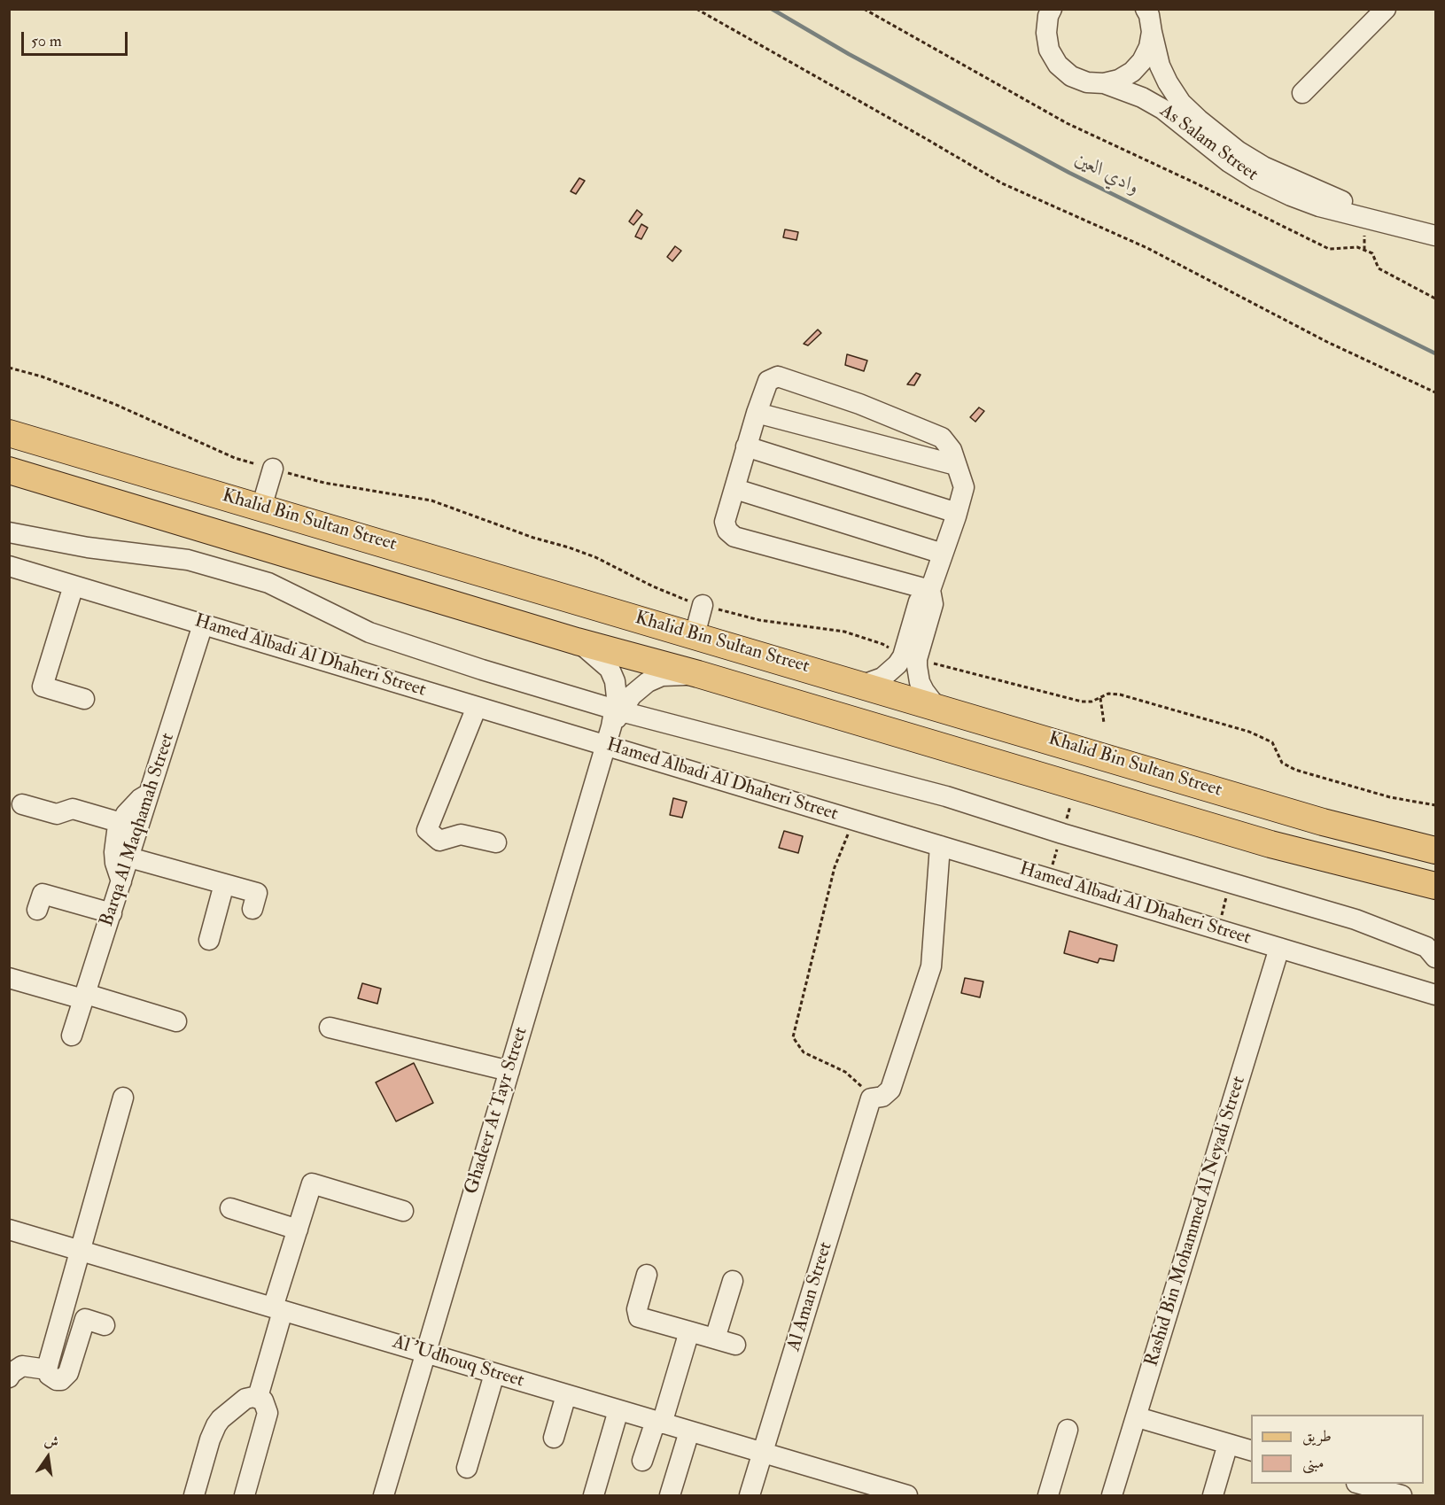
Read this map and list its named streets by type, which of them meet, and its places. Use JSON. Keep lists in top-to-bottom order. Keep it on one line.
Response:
{"streets":{"main road":["Khalid Bin Sultan Street"],"street":["As Salam Street","Hamed Albadi Al Dhaheri Street","Barqa Al Maqhamah Street","Ghadeer At Tayr Street","Rashid Bin Mohammed Al Neyadi Street","Al Aman Street","Al 'Udhouq Street"]},"crossings":[["Khalid Bin Sultan Street","Ghadeer At Tayr Street"],["Hamed Albadi Al Dhaheri Street","Barqa Al Maqhamah Street"],["Hamed Albadi Al Dhaheri Street","Ghadeer At Tayr Street"],["Hamed Albadi Al Dhaheri Street","Rashid Bin Mohammed Al Neyadi Street"],["Ghadeer At Tayr Street","Al 'Udhouq Street"],["Al Aman Street","Al 'Udhouq Street"]],"water":["وادي العين"],"legend":["طريق","مبنى"],"scale_bar":"50 m","north":"top"}
